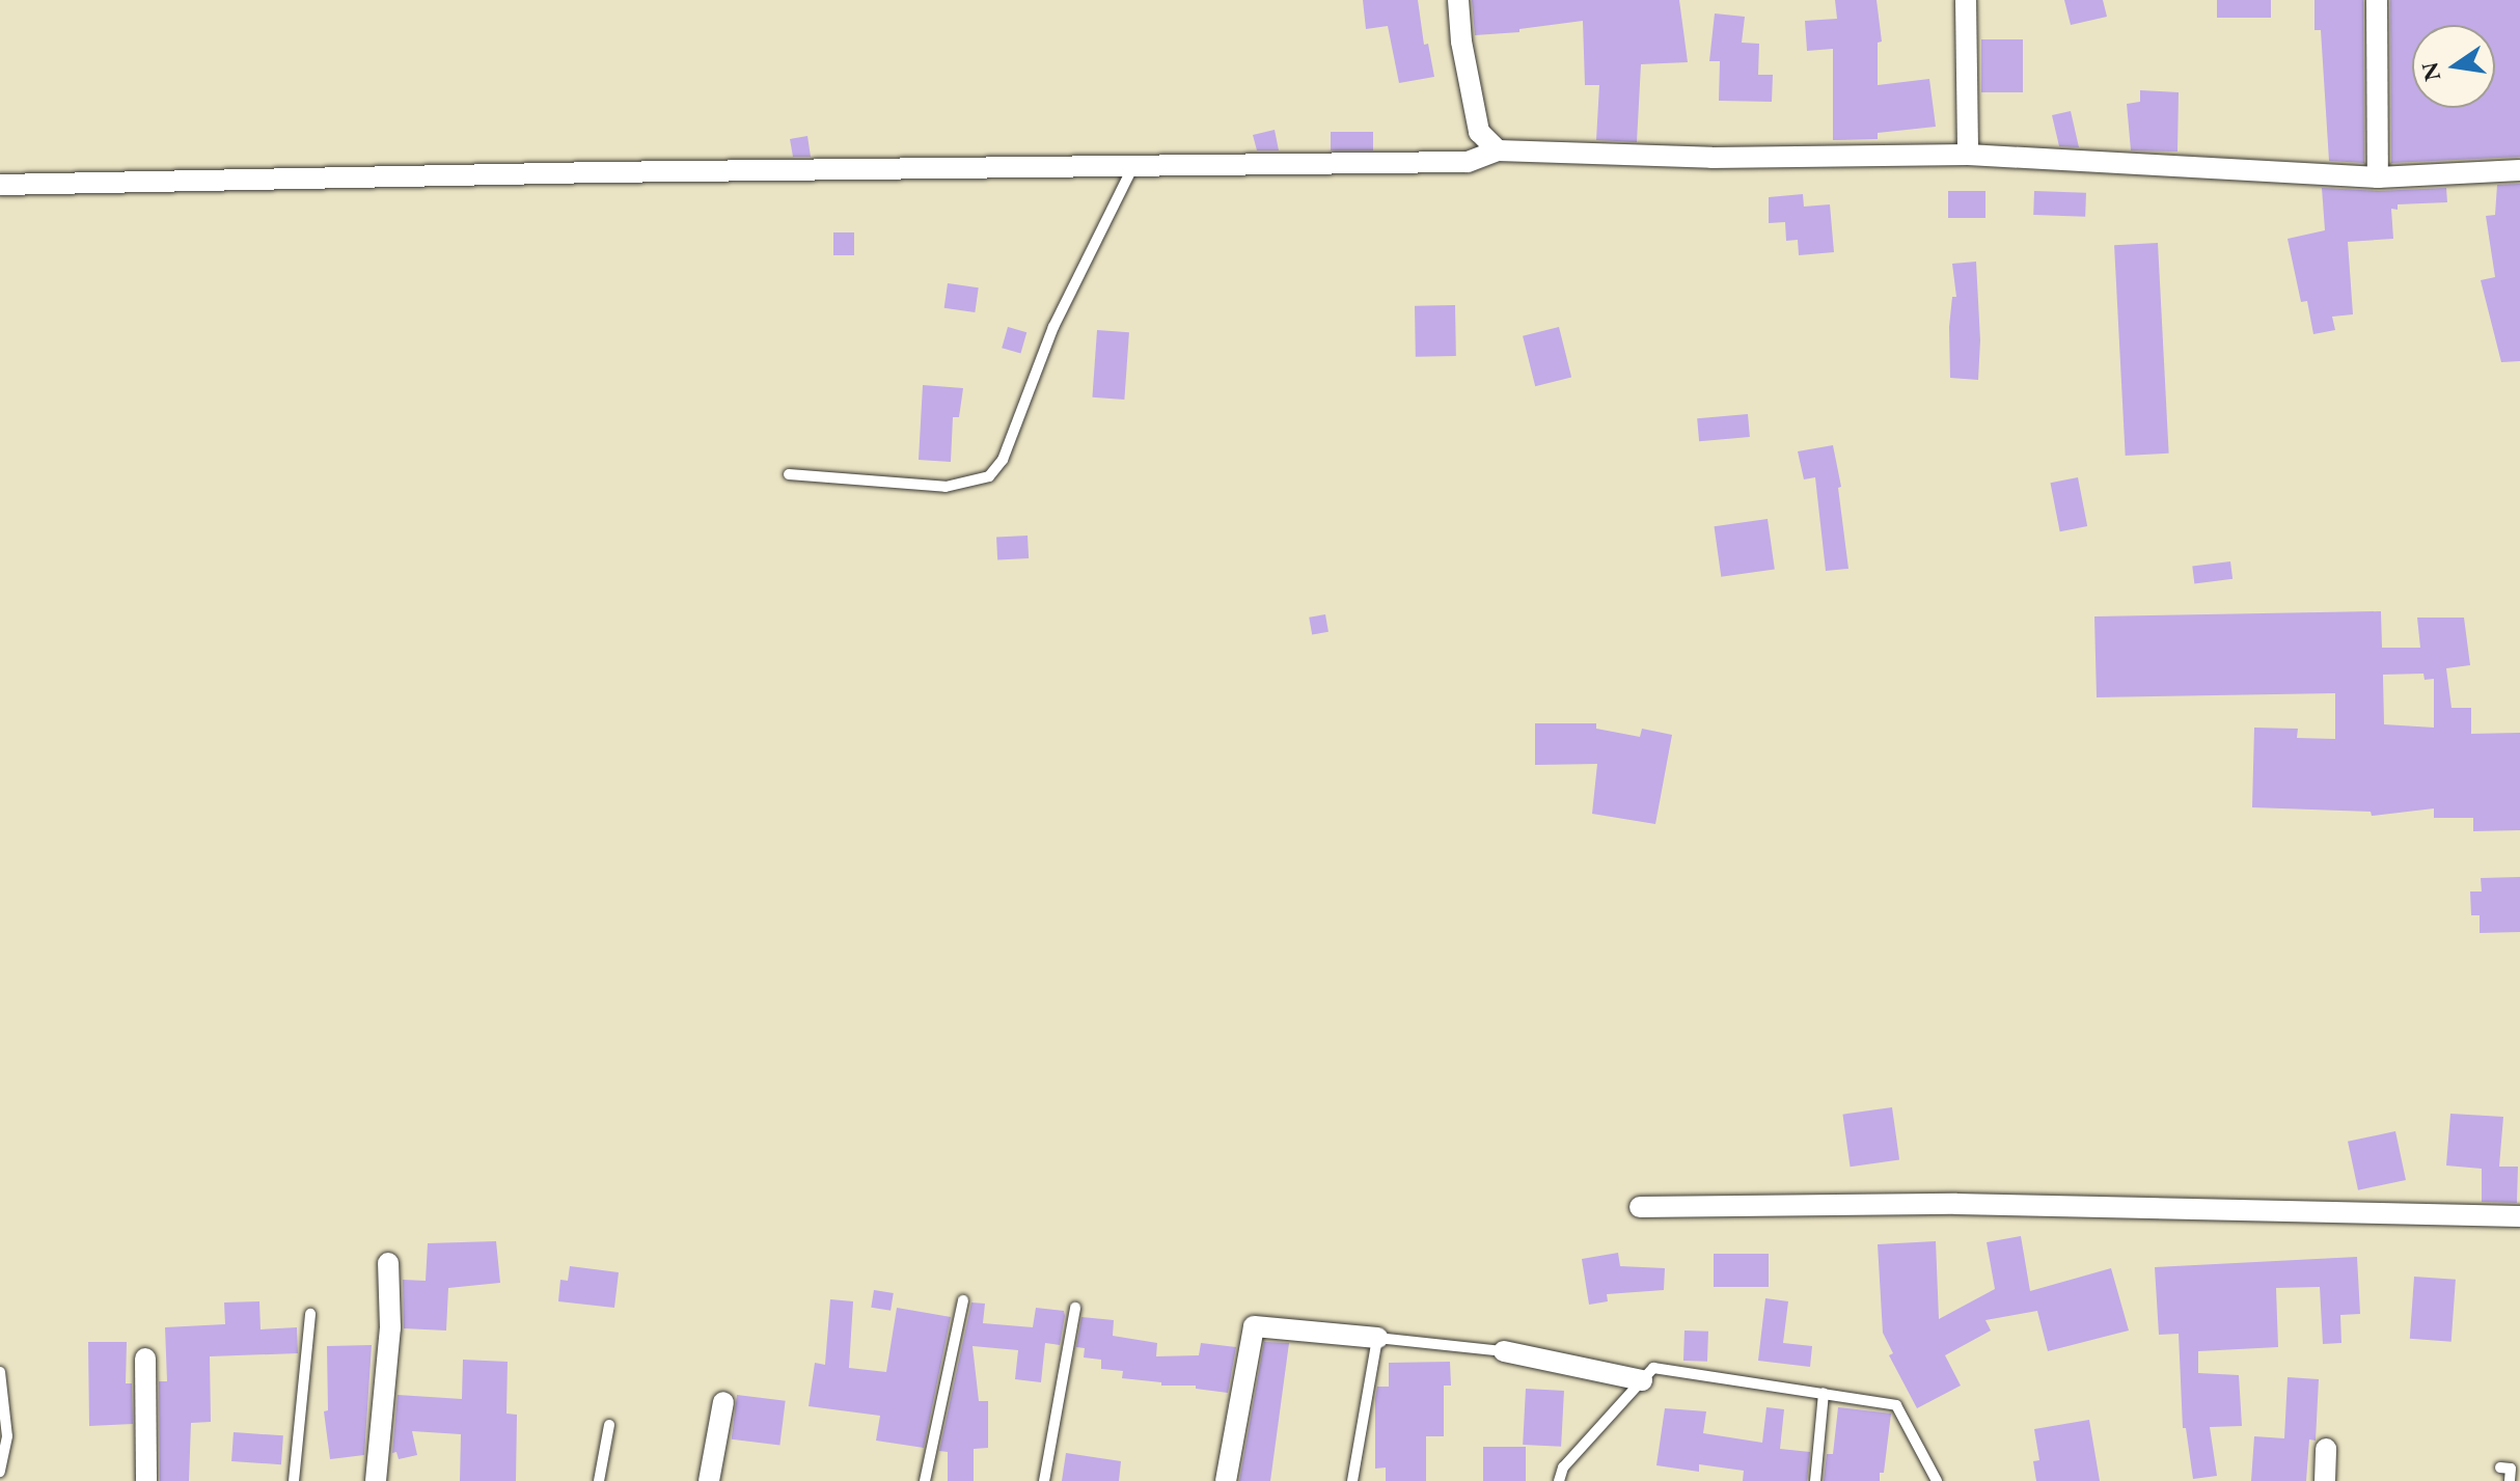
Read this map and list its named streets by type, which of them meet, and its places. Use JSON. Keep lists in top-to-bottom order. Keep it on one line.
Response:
{"north":"left"}
